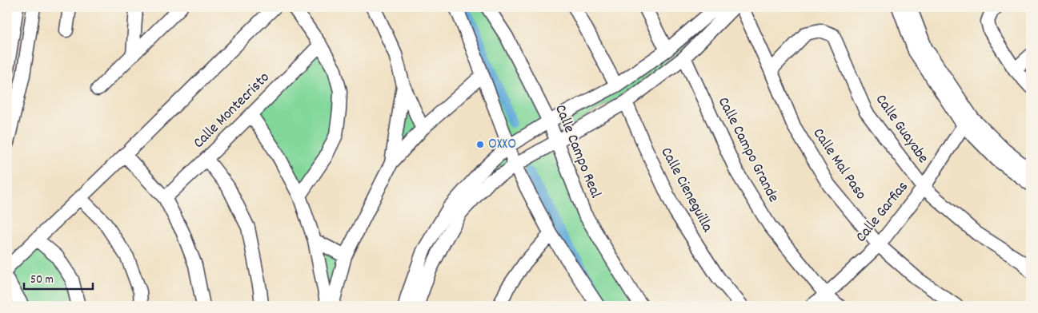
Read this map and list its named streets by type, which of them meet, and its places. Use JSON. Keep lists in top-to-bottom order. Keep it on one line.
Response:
{"streets":{"street":["Calle Montecristo","Calle Guayabe","Calle Campo Grande","Calle Campo Real","Calle Mal Paso","Calle Cieneguilla","Calle Garfias"]},"crossings":[["Calle Guayabe","Calle Mal Paso"],["Calle Guayabe","Calle Garfias"],["Calle Campo Grande","Calle Garfias"],["Calle Mal Paso","Calle Garfias"]],"places":["OXXO"],"scale_bar":"50 m"}
